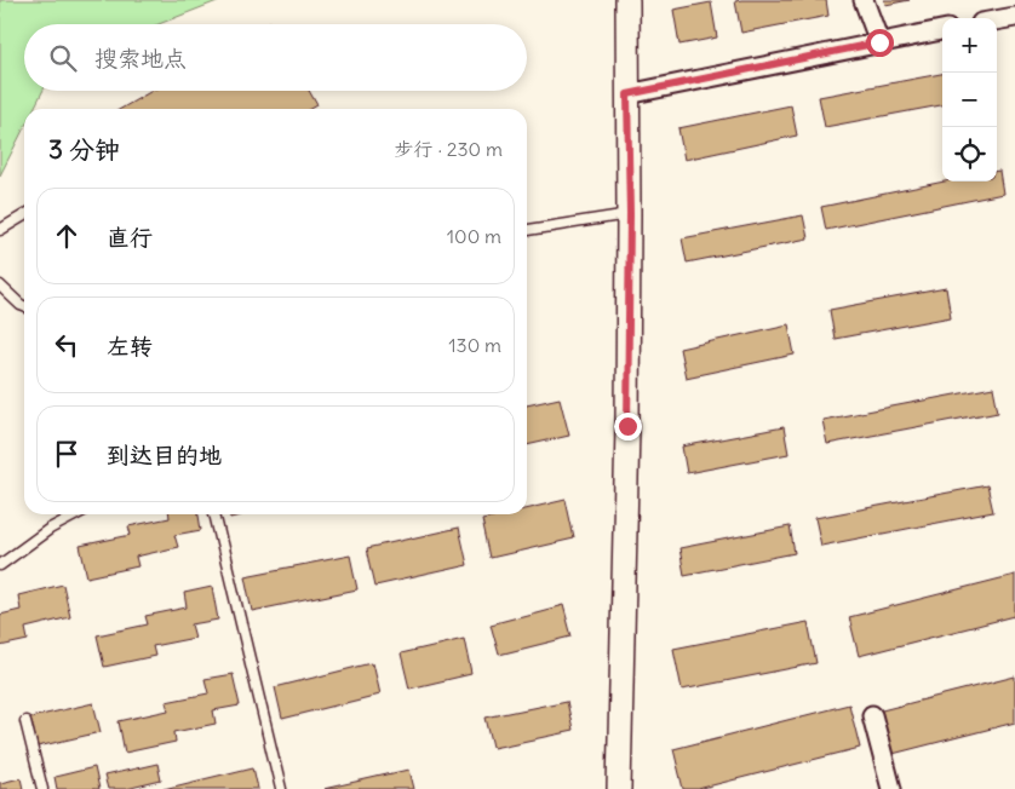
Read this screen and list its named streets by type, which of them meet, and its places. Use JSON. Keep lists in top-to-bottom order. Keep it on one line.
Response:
{"page":{"map_buttons":["+","−"],"search":"搜索地点","heading":["3 分钟","步行 · 230 m"],"list":[["直行","100 m"],["左转","130 m"],"到达目的地"]}}
